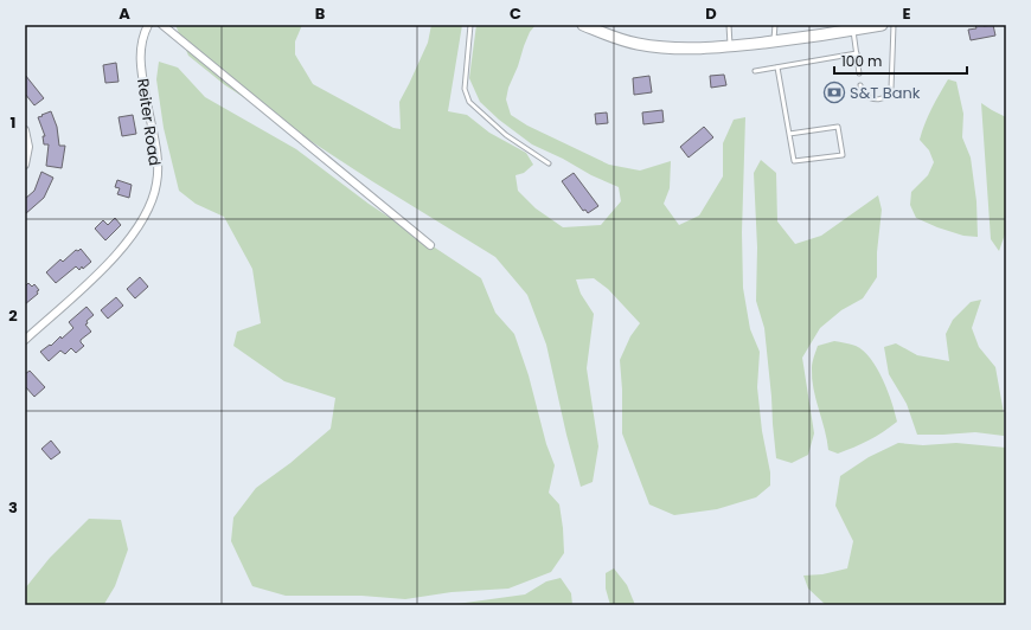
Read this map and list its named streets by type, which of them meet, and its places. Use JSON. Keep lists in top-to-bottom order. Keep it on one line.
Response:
{"streets":{"street":["Reiter Road"]},"places":{"bank":["S&T Bank"]},"scale_bar":"100 m","grid":{"columns":["A","B","C","D","E"],"rows":["1","2","3"]}}
